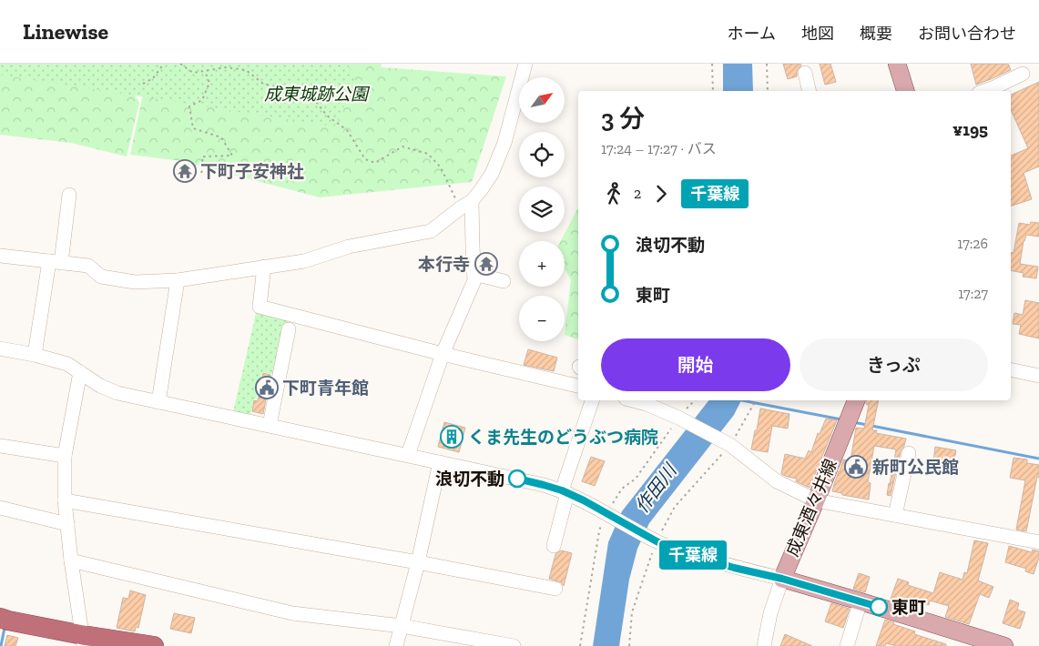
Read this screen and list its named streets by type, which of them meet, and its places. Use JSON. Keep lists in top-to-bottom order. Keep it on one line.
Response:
{"streets":{"main road":["成東酒々井線"]},"water":["作田川"],"parks":["成東城跡公園"],"places":{"temple":["下町子安神社","本行寺"],"public building":["下町青年館","新町公民館"],"building":["くま先生のどうぶつ病院"],"other":["浪切不動","東町"]},"lines":["bus line 千葉線"],"north":"top right","page":{"header":"Linewise","nav":["ホーム","地図","概要","お問い合わせ"],"on_map":"千葉線","map_buttons":["+","−"],"heading":["3 分","17:24 – 17:27 · バス","¥195"],"legs":["2","千葉線"],"list":[{"name":"浪切不動","value":"17:26"},{"name":"東町","value":"17:27"}],"buttons":["開始","きっぷ"]}}
